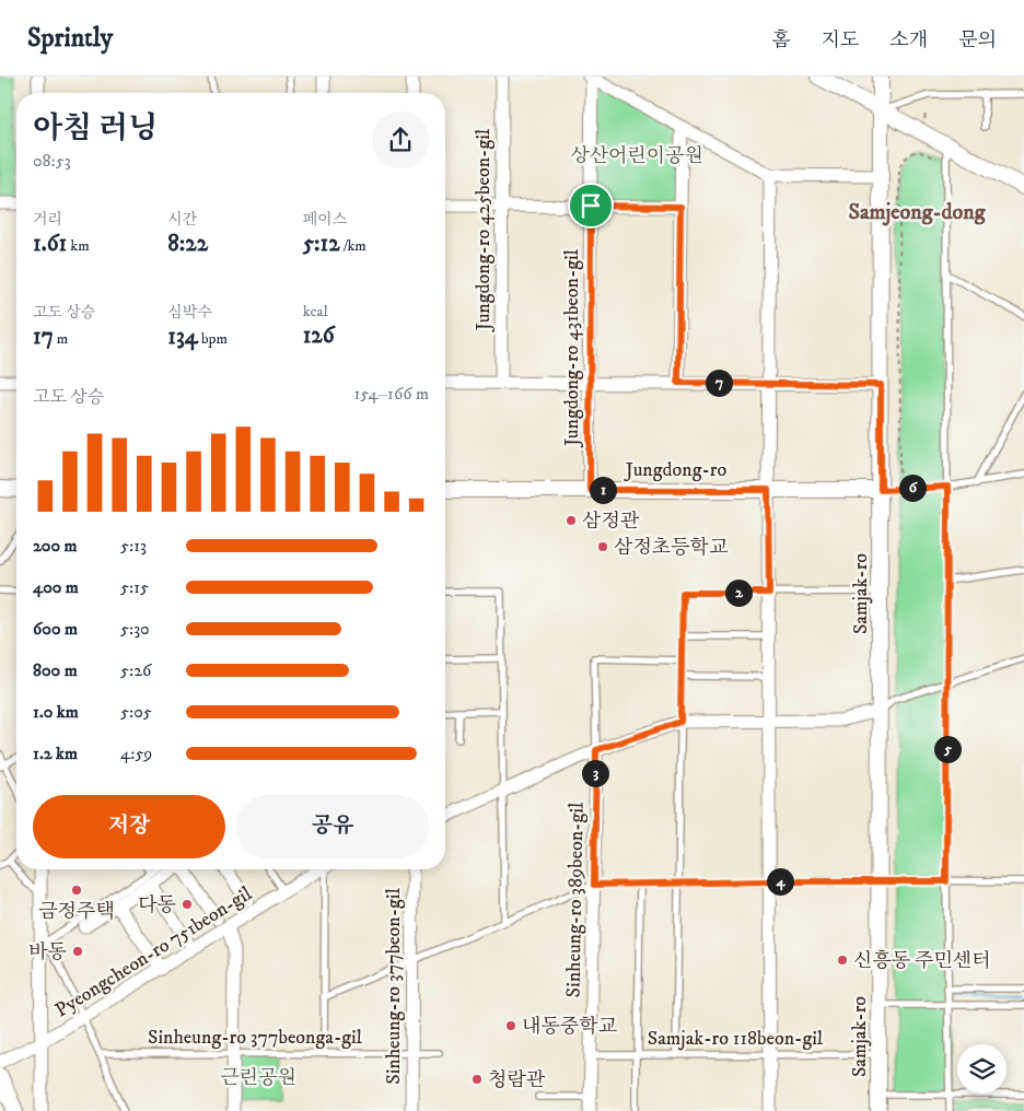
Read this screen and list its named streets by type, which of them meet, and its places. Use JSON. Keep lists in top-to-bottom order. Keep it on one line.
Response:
{"streets":{"street":["Jungdong-ro 425beon-gil","Jungdong-ro 431beon-gil","Jungdong-ro","Samjak-ro","Sinheung-ro 389beon-gil","Pyeongcheon-ro 751beon-gil","Sinheung-ro 377beon-gil"],"lane":["Sinheung-ro 377beonga-gil","Samjak-ro 118beon-gil"]},"crossings":[["Jungdong-ro 431beon-gil","Jungdong-ro"],["Jungdong-ro","Samjak-ro"],["Samjak-ro","Samjak-ro 118beon-gil"],["Sinheung-ro 389beon-gil","Samjak-ro 118beon-gil"],["Sinheung-ro 377beon-gil","Sinheung-ro 377beonga-gil"]],"districts":["Samjeong-dong"],"parks":["상산어린이공원","근린공원"],"places":["삼정관","삼정초등학교","금정주택","다동","바동","신흥동 주민센터","내동중학교","청람관"],"page":{"header":"Sprintly","nav":["홈","지도","소개","문의"],"heading":["아침 러닝","08:53"],"stats":[["거리","1.61 km"],["시간","8:22"],["페이스","5:12 /km"],["고도 상승","17 m"],["심박수","134 bpm"],["kcal","126"]],"pins":["7","6","1","2","5","3","4"],"chart":["고도 상승","154–166 m"],"list":[{"name":"200 m","note":"5:13"},{"name":"400 m","note":"5:15"},{"name":"600 m","note":"5:30"},{"name":"800 m","note":"5:26"},{"name":"1.0 km","note":"5:05"},{"name":"1.2 km","note":"4:59"}],"buttons":["저장","공유"]}}
